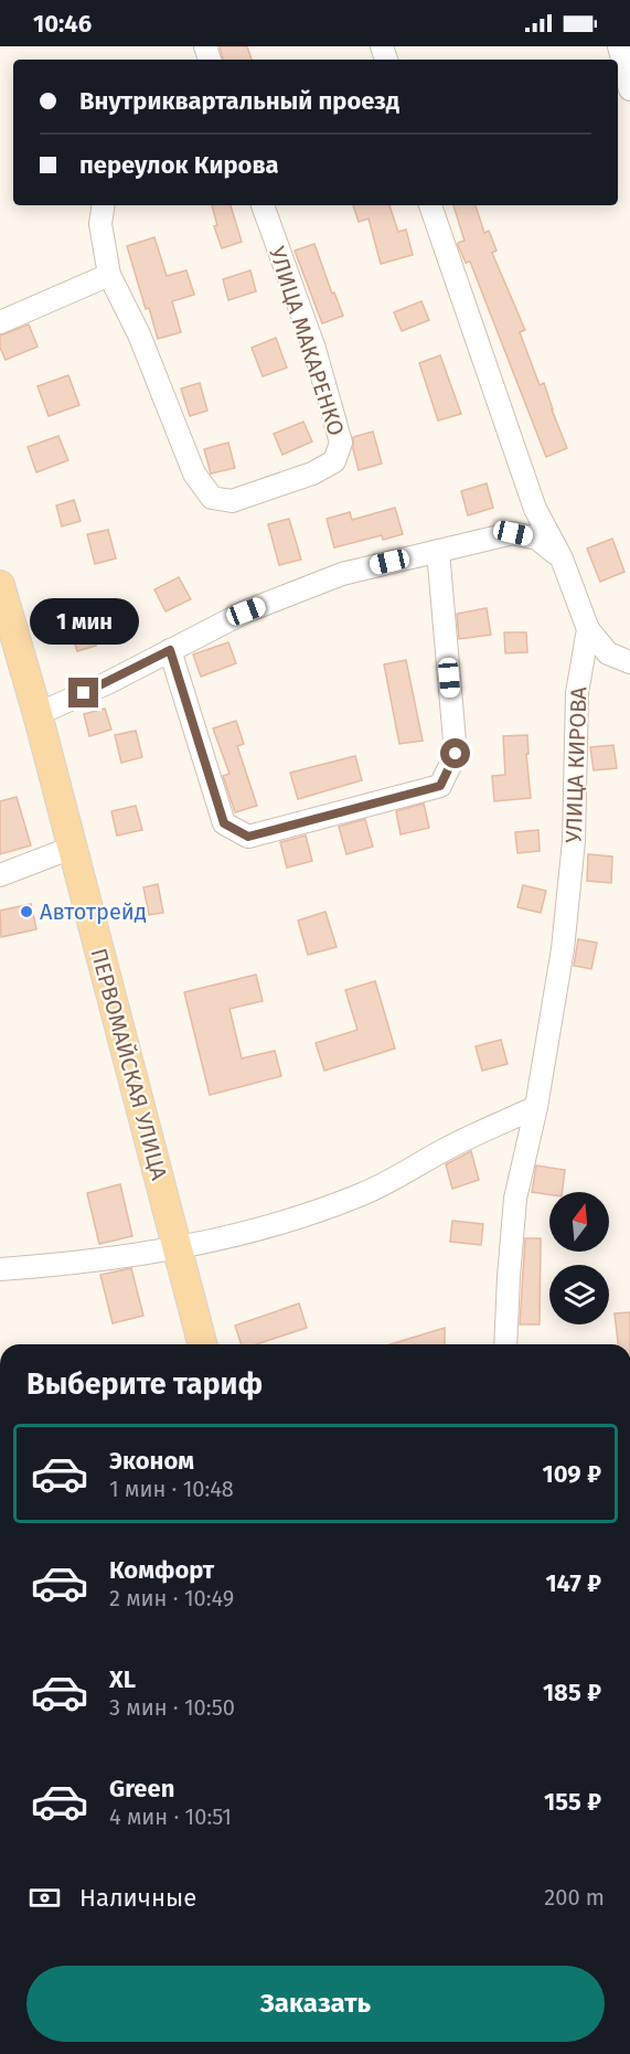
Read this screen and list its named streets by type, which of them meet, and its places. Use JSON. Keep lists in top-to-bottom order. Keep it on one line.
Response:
{"streets":{"main road":["ПЕРВОМАЙСКАЯ УЛИЦА"],"street":["УЛИЦА МАКАРЕНКО","УЛИЦА КИРОВА"]},"places":["Автотрейд"],"north":"top","page":{"status":"10:46","banner":["Внутриквартальный проезд","переулок Кирова"],"bubble":"1 мин","heading":"Выберите тариф","list":[{"name":"Эконом","note":"1 мин · 10:48","value":"109 ₽"},{"name":"Комфорт","note":"2 мин · 10:49","value":"147 ₽"},{"name":"XL","note":"3 мин · 10:50","value":"185 ₽"},{"name":"Green","note":"4 мин · 10:51","value":"155 ₽"}],"pay":["Наличные","200 m"],"buttons":"Заказать"}}
